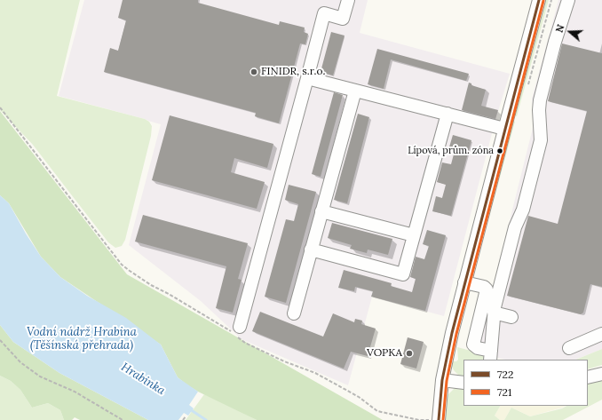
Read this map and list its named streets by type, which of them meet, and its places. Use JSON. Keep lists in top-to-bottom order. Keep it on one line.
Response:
{"water":["Vodní nádrž Hrabina (Těšínská přehrada)","Hrabinka"],"places":["FINIDR, s.r.o.","Lípová, prům. zóna","VOPKA"],"lines":["transit line 722","transit line 721"],"legend":["722","721"],"north":"left"}
